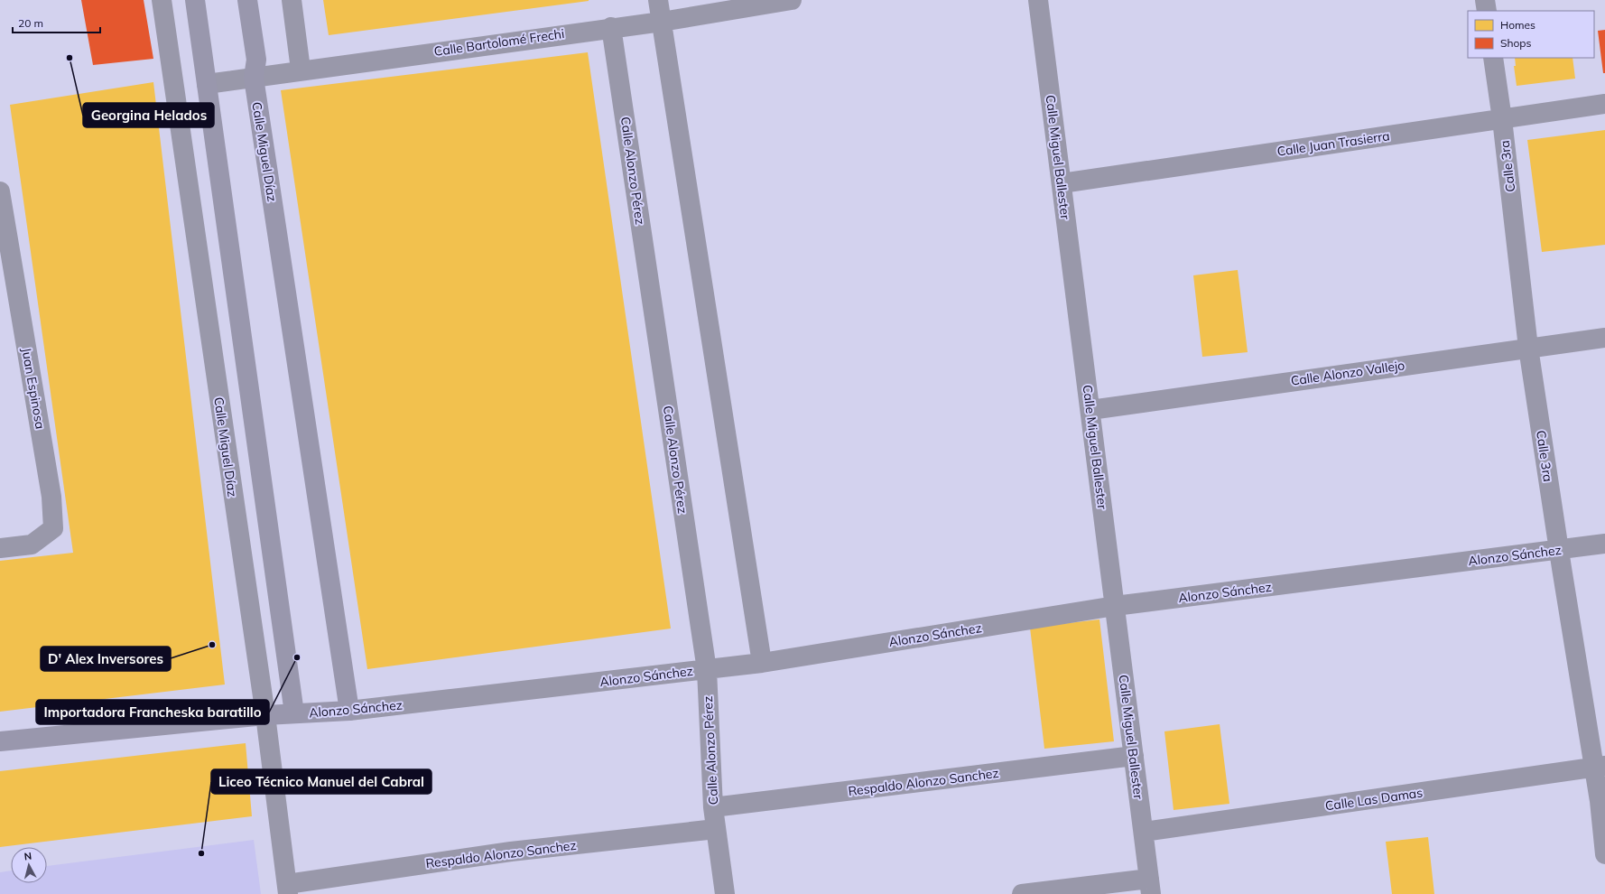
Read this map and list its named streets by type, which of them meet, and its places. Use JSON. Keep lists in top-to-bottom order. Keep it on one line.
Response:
{"streets":{"street":["Calle Bartolomé Frechi","Calle Juan Trasierra","Calle Miguel Díaz","Calle Miguel Ballester","Calle 3ra","Calle Alonzo Pérez","Calle Alonzo Vallejo","Juan Espinosa","Alonzo Sánchez","Respaldo Alonzo Sanchez","Calle Las Damas"]},"crossings":[["Calle Bartolomé Frechi","Calle Miguel Díaz"],["Calle Bartolomé Frechi","Calle Alonzo Pérez"],["Calle Juan Trasierra","Calle Miguel Ballester"],["Calle Juan Trasierra","Calle 3ra"],["Calle Miguel Díaz","Alonzo Sánchez"],["Calle Miguel Díaz","Respaldo Alonzo Sanchez"],["Calle Miguel Ballester","Calle Alonzo Vallejo"],["Calle Miguel Ballester","Alonzo Sánchez"],["Calle Miguel Ballester","Respaldo Alonzo Sanchez"],["Calle Miguel Ballester","Calle Las Damas"],["Calle 3ra","Calle Alonzo Vallejo"],["Calle 3ra","Alonzo Sánchez"],["Calle 3ra","Calle Las Damas"],["Calle Alonzo Pérez","Alonzo Sánchez"],["Calle Alonzo Pérez","Respaldo Alonzo Sanchez"]],"places":["Georgina Helados","D' Alex Inversores","Importadora Francheska baratillo","Liceo Técnico Manuel del Cabral"],"legend":["Homes","Shops"],"scale_bar":"20 m","north":"top"}
